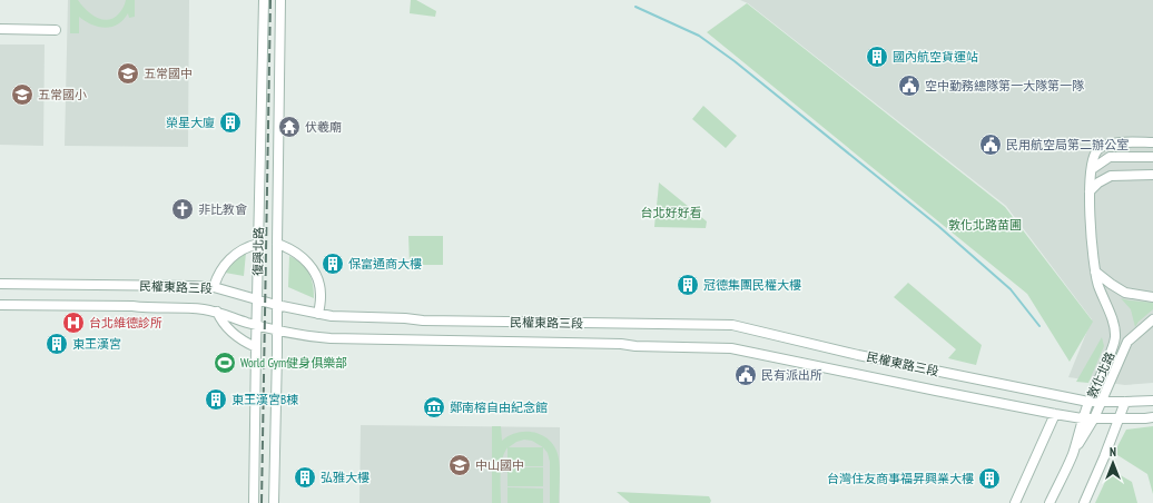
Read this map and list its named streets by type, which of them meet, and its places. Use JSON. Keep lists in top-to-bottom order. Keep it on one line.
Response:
{"streets":{"main road":["復興北路","民權東路三段","敦化北路"]},"crossings":[["復興北路","民權東路三段"],["民權東路三段","敦化北路"]],"parks":["台北好好看","敦化北路苗圃"],"places":{"building":["國內航空貨運站","榮星大廈","保富通商大樓","冠德集團民權大樓","東王漢宮","東王漢宮B棟","弘雅大樓","台灣住友商事福昇興業大樓"],"school or university":["五常國中","五常國小","中山國中"],"public building":["空中勤務總隊第一大隊第一隊","民用航空局第二辦公室","民有派出所"],"temple":["伏羲廟"],"church":["非比教會"],"hospital":["台北維德診所"],"sports":["World Gym健身俱樂部"],"museum":["鄭南榕自由紀念館"]},"north":"top"}
